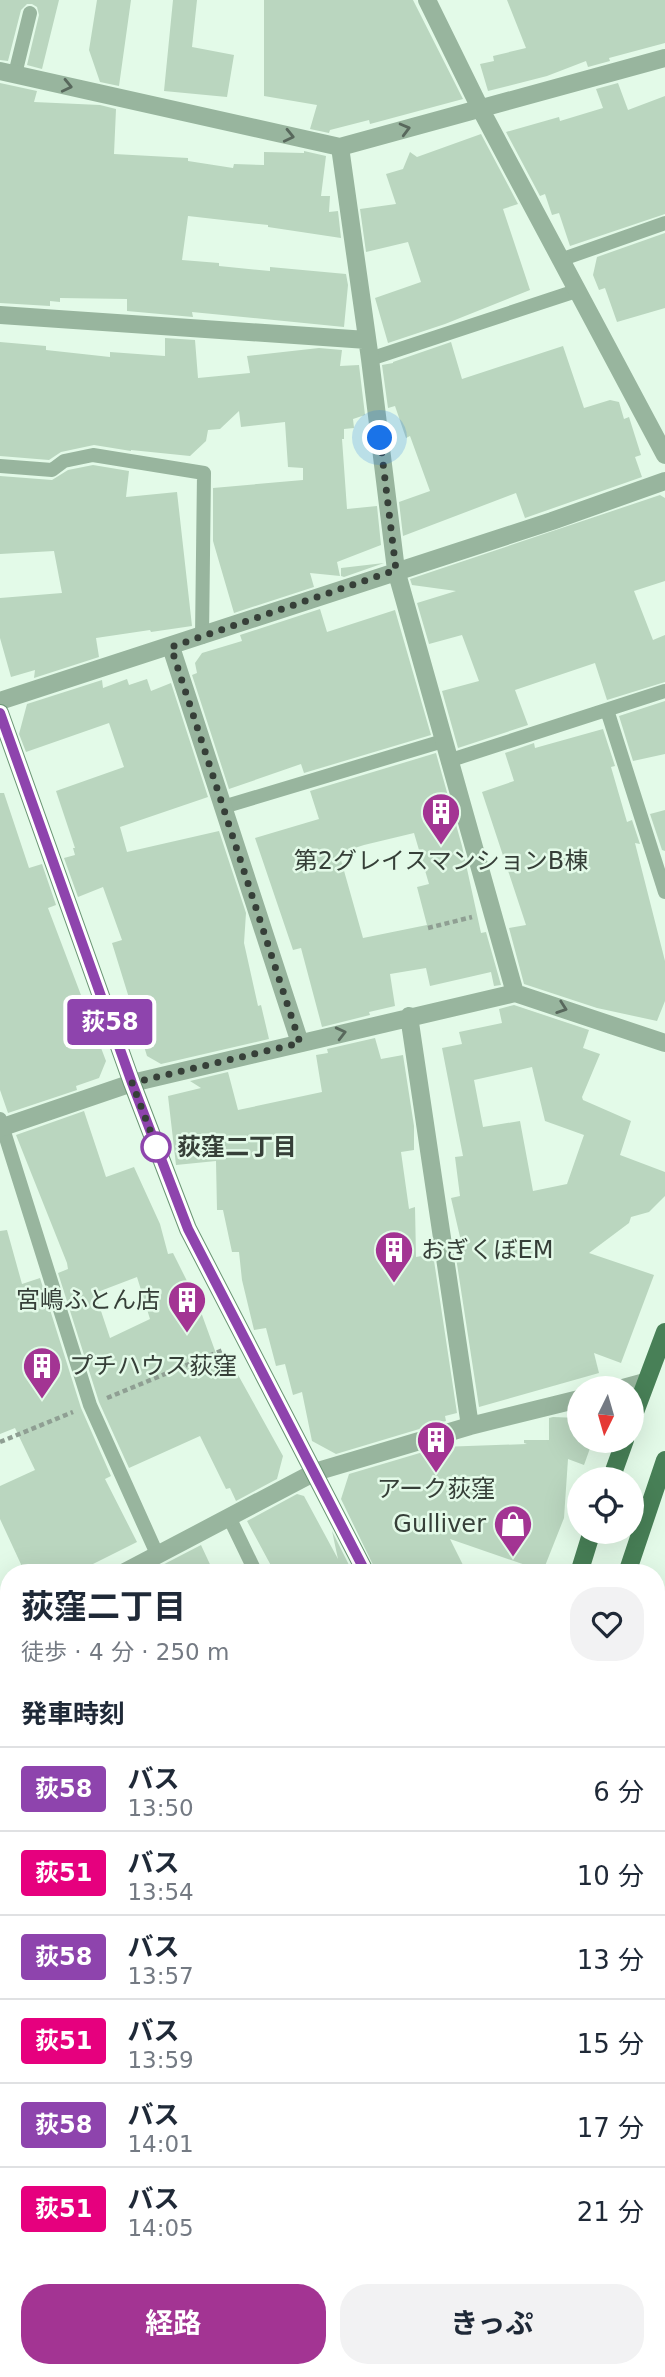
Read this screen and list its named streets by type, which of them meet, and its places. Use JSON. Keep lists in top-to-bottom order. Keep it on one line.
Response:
{"places":{"building":["第2グレイスマンションB棟","おぎくぼEM","宮嶋ふとん店","プチハウス荻窪","アーク荻窪"],"other":["荻窪二丁目"],"shop":["Gulliver"]},"lines":["bus line 荻58"],"north":"bottom","page":{"on_map":"荻58","heading":[["荻窪二丁目","徒歩 · 4 分 · 250 m"],"発車時刻"],"list":[{"mark":"荻58","name":"バス","note":"13:50","value":"6 分"},{"mark":"荻51","name":"バス","note":"13:54","value":"10 分"},{"mark":"荻58","name":"バス","note":"13:57","value":"13 分"},{"mark":"荻51","name":"バス","note":"13:59","value":"15 分"},{"mark":"荻58","name":"バス","note":"14:01","value":"17 分"},{"mark":"荻51","name":"バス","note":"14:05","value":"21 分"}],"buttons":["経路","きっぷ"]}}
